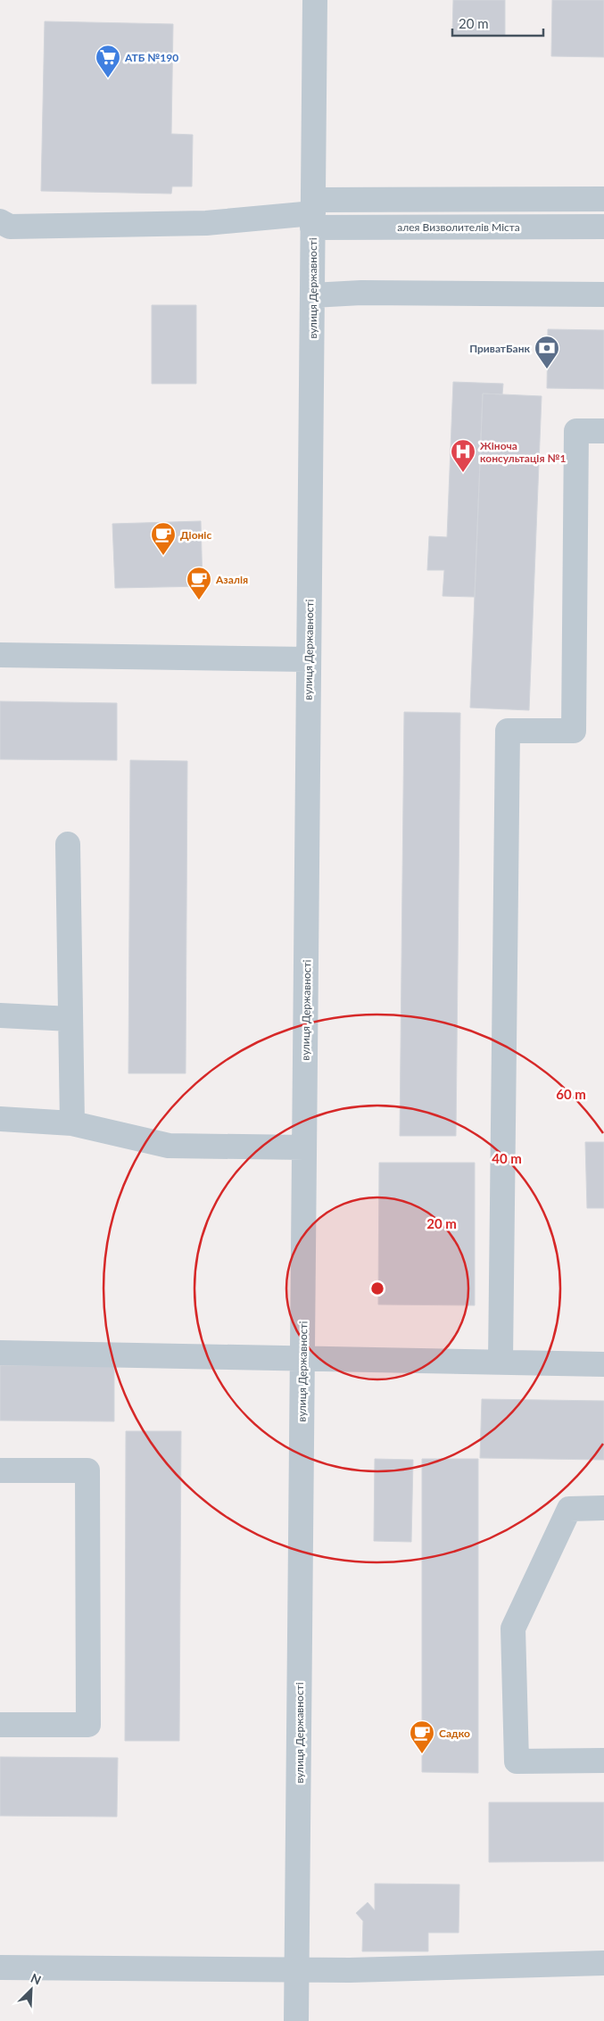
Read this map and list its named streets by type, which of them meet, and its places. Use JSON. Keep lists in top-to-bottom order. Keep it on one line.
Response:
{"streets":{"street":["алея Визволителів Міста","вулиця Державності"]},"crossings":[["алея Визволителів Міста","вулиця Державності"]],"places":{"supermarket":["АТБ №190"],"bank":["ПриватБанк"],"hospital":["Жіноча консультація №1"],"cafe":["Діоніс","Азалія","Садко"]},"scale_bar":"20 m","north":"top right","rings":["60 m","40 m","20 m"]}
